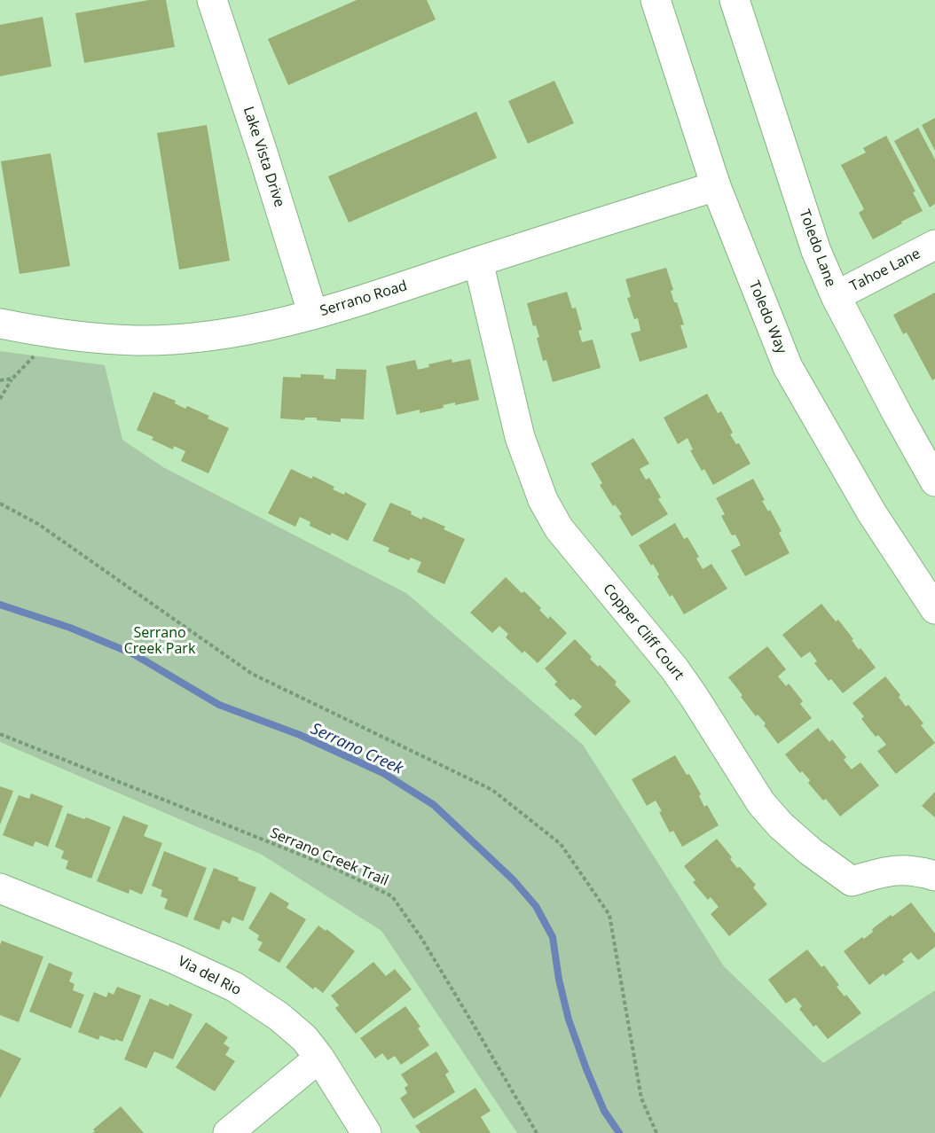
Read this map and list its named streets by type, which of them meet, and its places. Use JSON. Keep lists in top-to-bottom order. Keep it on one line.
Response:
{"streets":{"street":["Lake Vista Drive","Toledo Lane","Tahoe Lane","Serrano Road","Toledo Way","Copper Cliff Court","Via del Rio"],"path":["Serrano Creek Trail"]},"crossings":[["Lake Vista Drive","Serrano Road"],["Toledo Lane","Tahoe Lane"],["Serrano Road","Toledo Way"],["Serrano Road","Copper Cliff Court"]],"water":["Serrano Creek"],"parks":["Serrano Creek Park"]}
